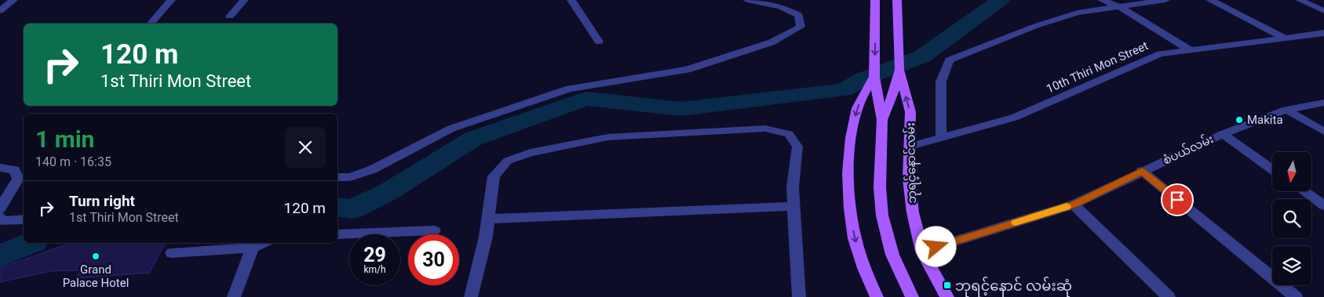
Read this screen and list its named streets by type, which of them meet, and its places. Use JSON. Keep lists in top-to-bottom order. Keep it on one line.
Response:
{"streets":{"main road":["ဘုရင့်နောင်လမ်း"],"street":["10th Thiri Mon Street","စံပယ်လမ်း"]},"crossings":[["10th Thiri Mon Street","ဘုရင့်နောင်လမ်း"],["စံပယ်လမ်း","ဘုရင့်နောင်လမ်း"]],"places":{"other":["Makita","Grand Palace Hotel"],"transit":["ဘုရင့်နောင် လမ်းဆုံ"]},"north":"bottom","page":{"turn":["120 m","1st Thiri Mon Street"],"heading":["1 min","140 m · 16:35"],"list":[{"name":"Turn right","note":"1st Thiri Mon Street","value":"120 m"}],"speed":"29 km/h","limit":"30"}}
